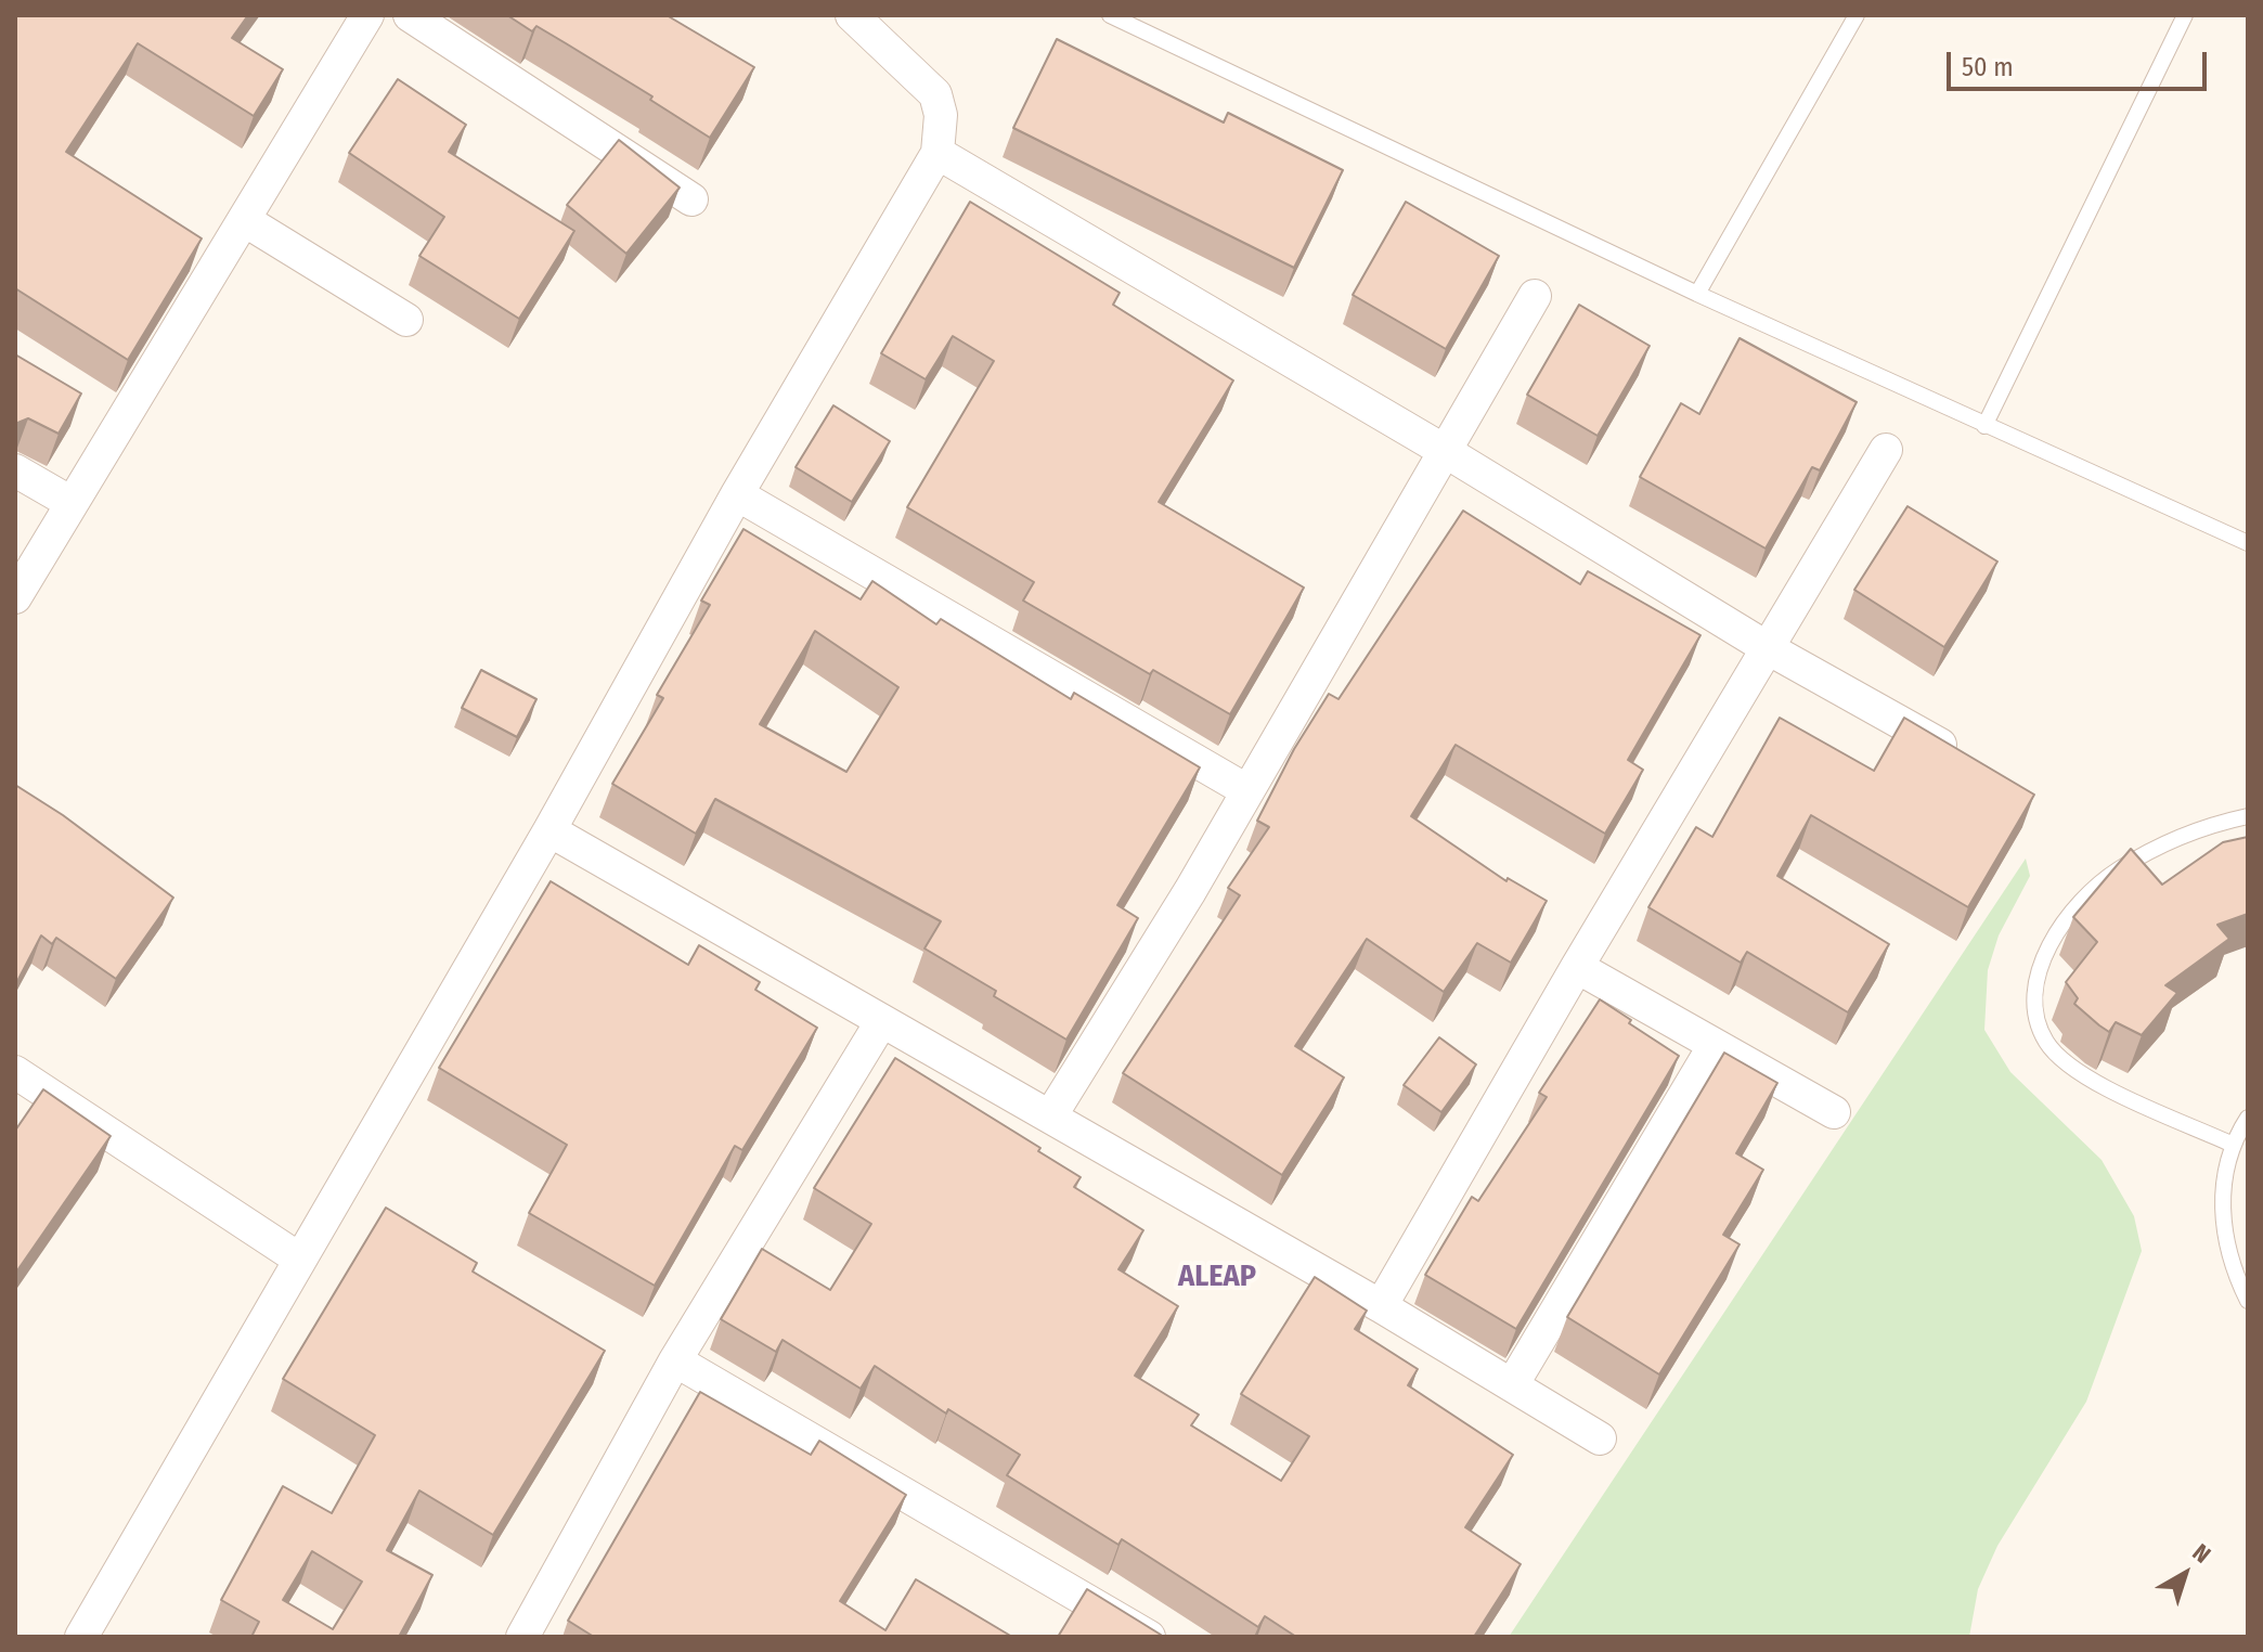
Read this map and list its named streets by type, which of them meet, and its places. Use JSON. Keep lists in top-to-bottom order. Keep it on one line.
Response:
{"districts":["ALEAP"],"scale_bar":"50 m","north":"top right"}
